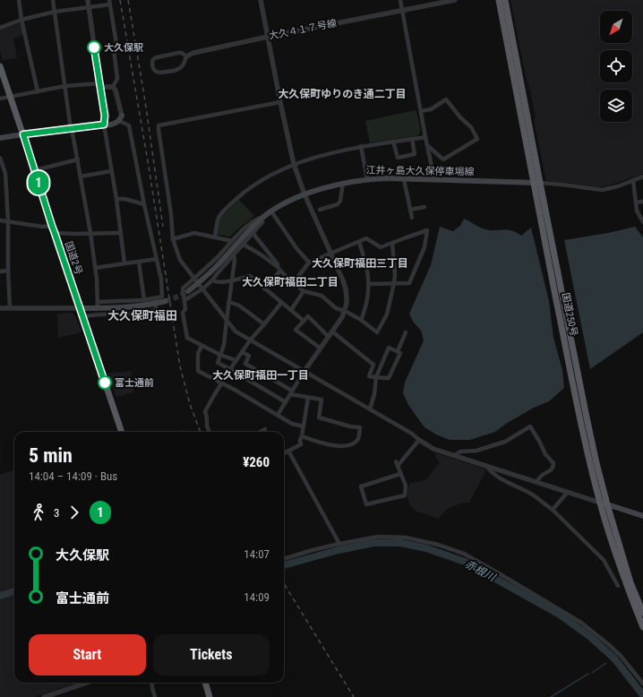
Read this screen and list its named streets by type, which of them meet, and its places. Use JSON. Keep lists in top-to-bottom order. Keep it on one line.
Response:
{"streets":{"highway":["国道2号","国道250号"],"main road":["江井ヶ島大久保停車場線"],"street":["大久４１７号線"]},"crossings":[["江井ヶ島大久保停車場線","国道250号"]],"districts":["大久保町ゆりのき通二丁目","大久保町福田三丁目","大久保町福田二丁目","大久保町福田","大久保町福田一丁目"],"water":["赤根川"],"places":["大久保駅","富士通前"],"lines":["bus line 1"],"north":"bottom left","page":{"on_map":"1","heading":["5 min","14:04 – 14:09 · Bus","¥260"],"legs":["3","1"],"list":[{"name":"大久保駅","value":"14:07"},{"name":"富士通前","value":"14:09"}],"buttons":["Start","Tickets"]}}
